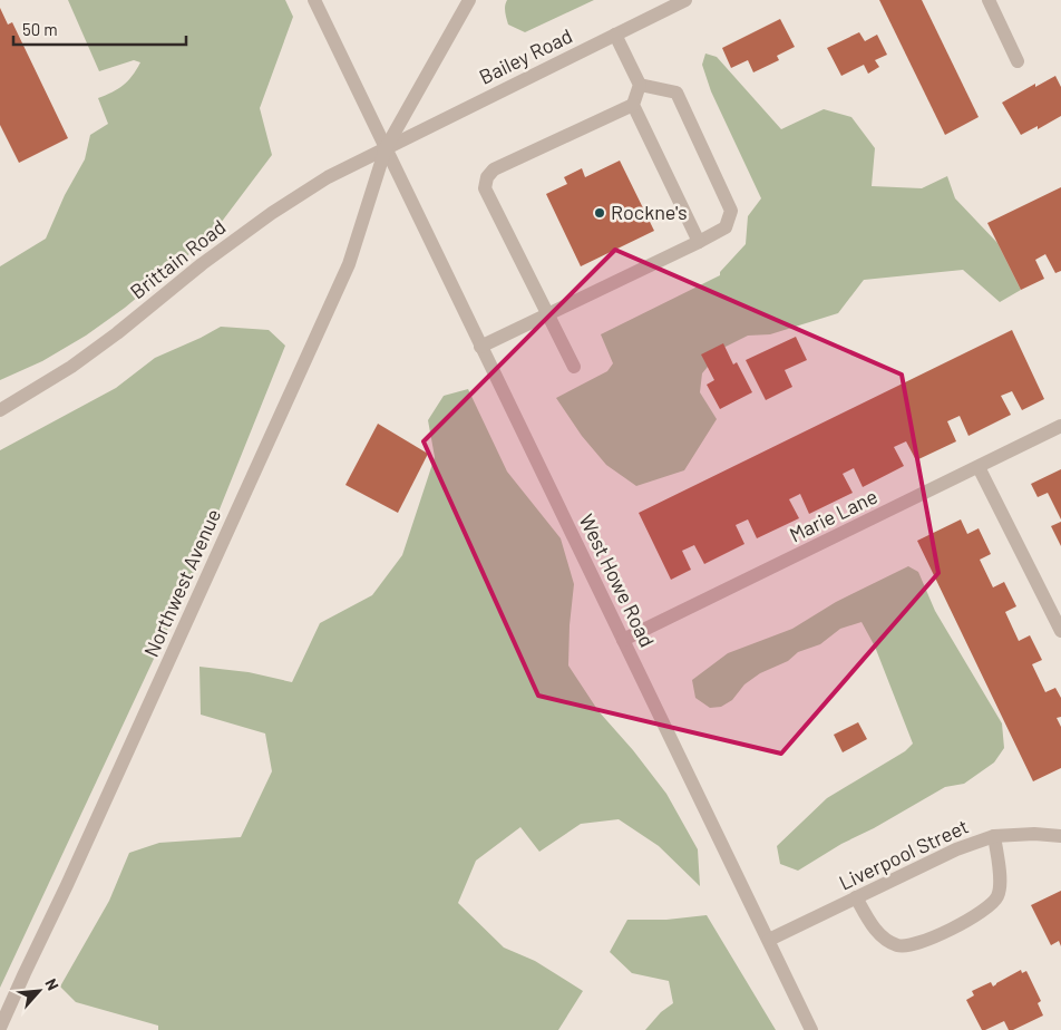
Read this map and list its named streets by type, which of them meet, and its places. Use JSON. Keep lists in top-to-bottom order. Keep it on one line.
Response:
{"streets":{"street":["Bailey Road","Brittain Road","Marie Lane","West Howe Road","Northwest Avenue","Liverpool Street"]},"crossings":[["Bailey Road","Brittain Road"],["Bailey Road","West Howe Road"],["Bailey Road","Northwest Avenue"],["Brittain Road","West Howe Road"],["Brittain Road","Northwest Avenue"],["Marie Lane","West Howe Road"],["West Howe Road","Northwest Avenue"],["West Howe Road","Liverpool Street"]],"places":["Rockne's"],"scale_bar":"50 m","north":"top right"}
